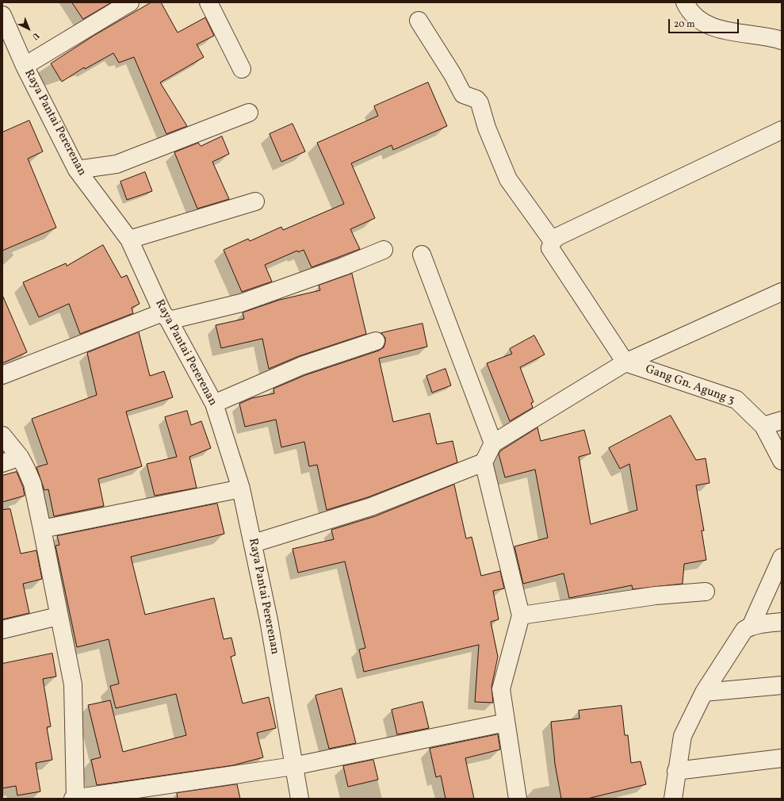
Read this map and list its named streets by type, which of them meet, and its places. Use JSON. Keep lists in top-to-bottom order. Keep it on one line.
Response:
{"streets":{"street":["Raya Pantai Pererenan","Gang Gn. Agung 3"]},"scale_bar":"20 m","north":"bottom right"}
